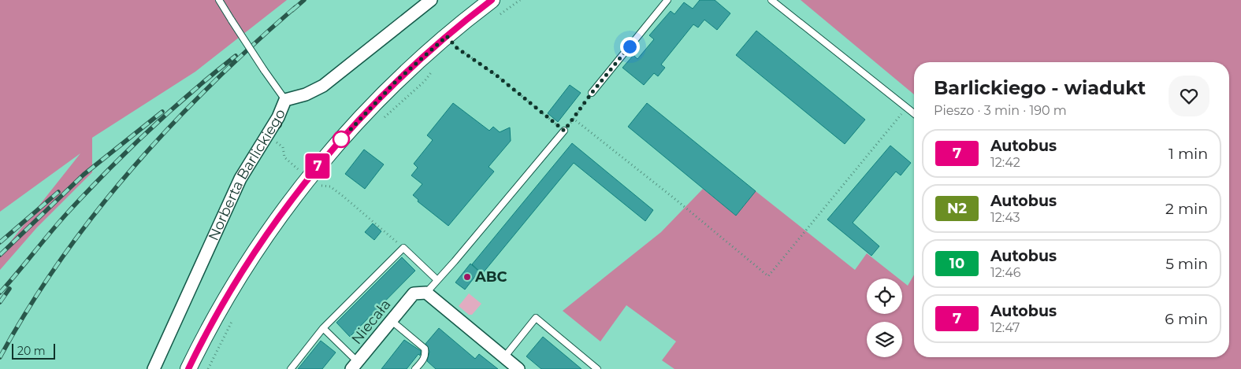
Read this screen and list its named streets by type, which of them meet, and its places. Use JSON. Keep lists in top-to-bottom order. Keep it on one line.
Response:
{"streets":{"street":["Norberta Barlickiego","Niecała"]},"places":["ABC"],"lines":["bus line 7"],"scale_bar":"20 m","page":{"on_map":"7","heading":["Barlickiego - wiadukt","Pieszo · 3 min · 190 m"],"list":[{"mark":"7","name":"Autobus","note":"12:42","value":"1 min"},{"mark":"N2","name":"Autobus","note":"12:43","value":"2 min"},{"mark":"10","name":"Autobus","note":"12:46","value":"5 min"},{"mark":"7","name":"Autobus","note":"12:47","value":"6 min"}],"scale":"20 m"}}
